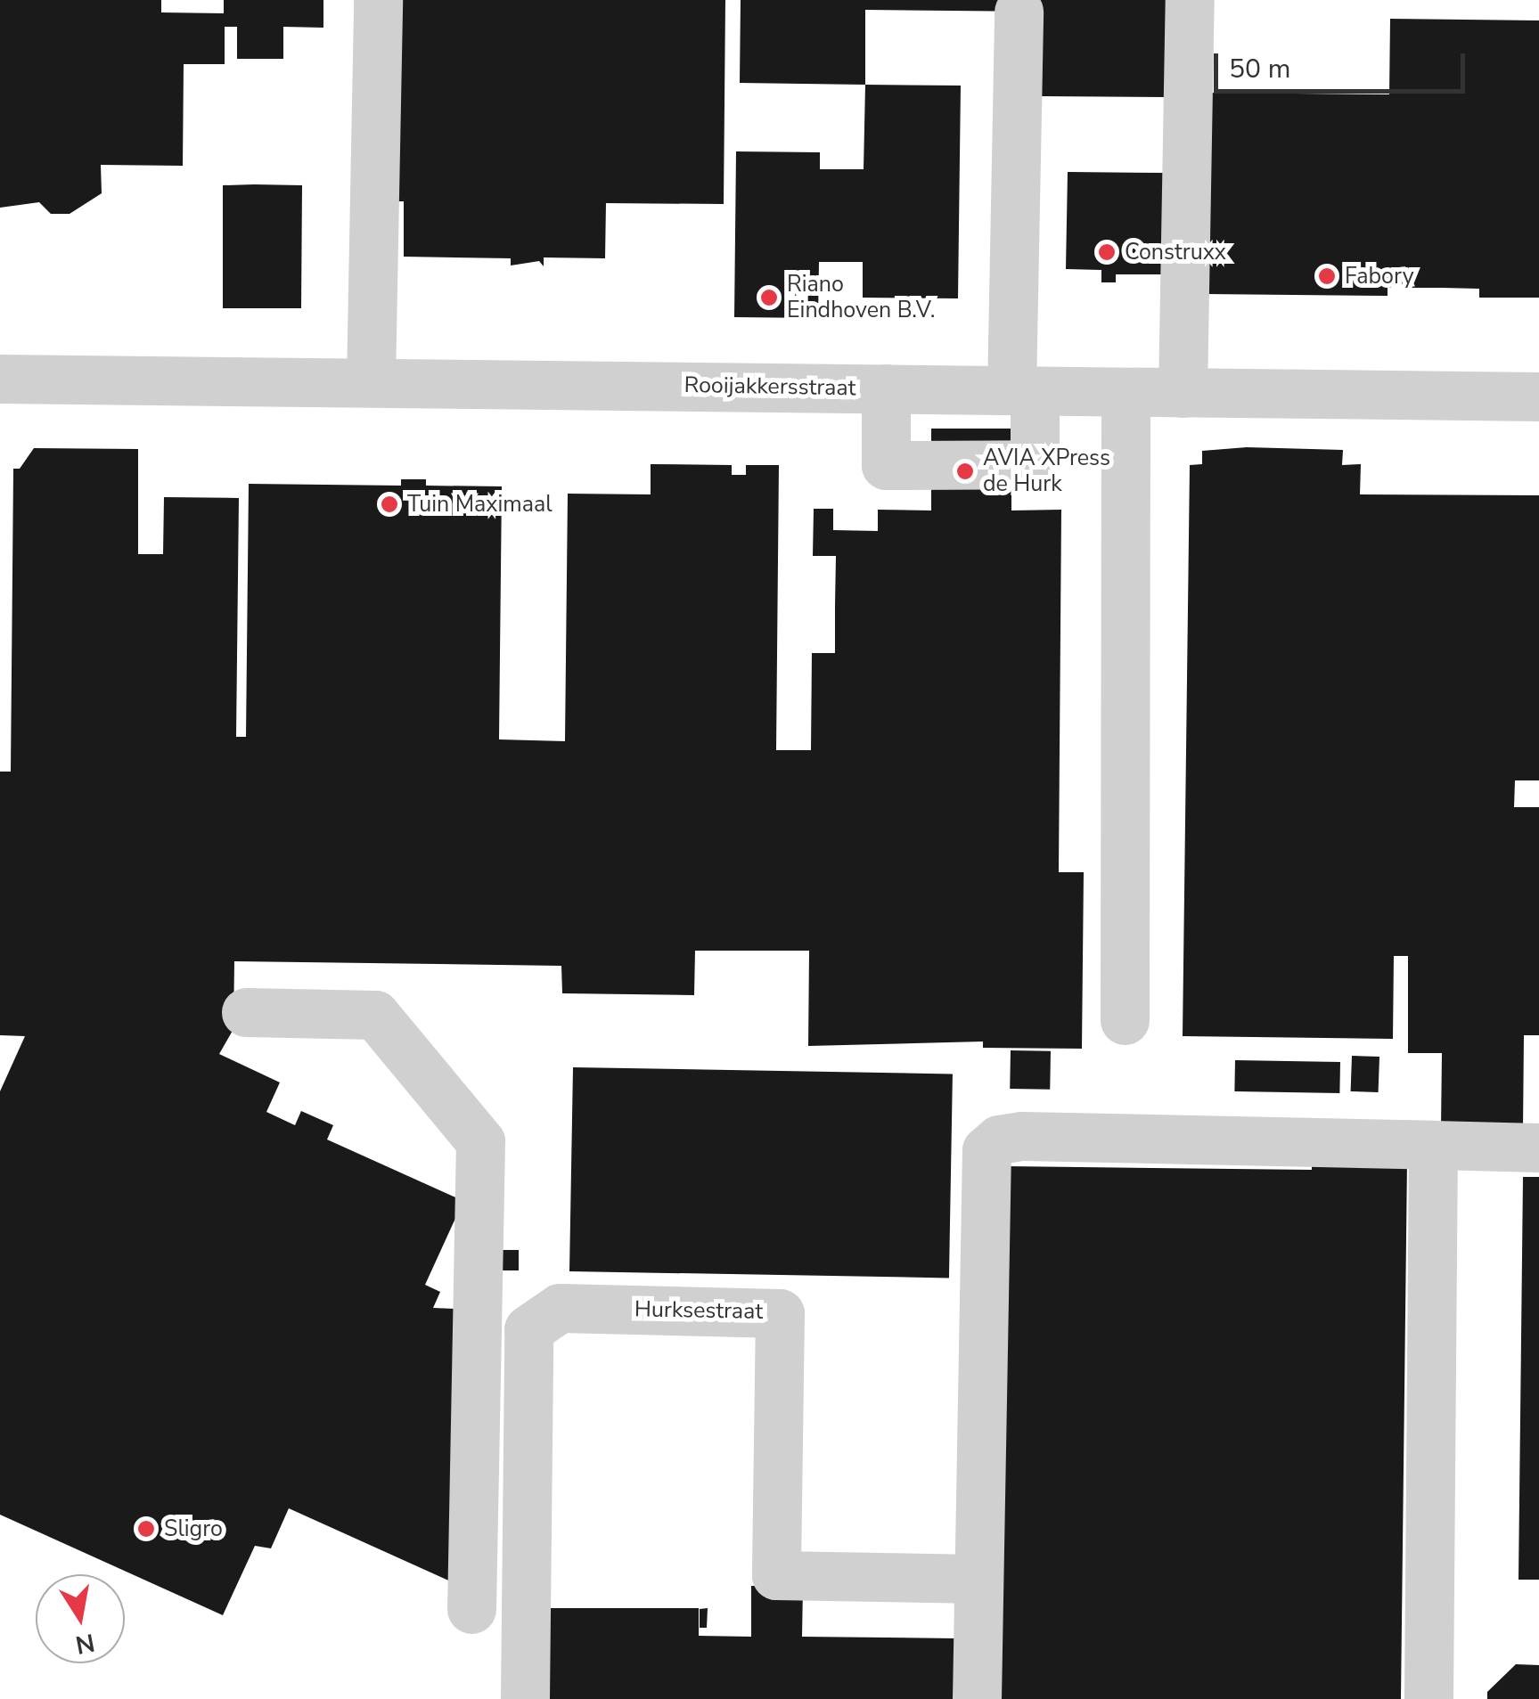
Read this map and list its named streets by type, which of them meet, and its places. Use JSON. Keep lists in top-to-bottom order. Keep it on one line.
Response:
{"streets":{"street":["Rooijakkersstraat","Hurksestraat"]},"places":["Construxx","Fabory","Riano Eindhoven B.V.","AVIA XPress de Hurk","Tuin Maximaal","Sligro"],"scale_bar":"50 m","north":"bottom"}
